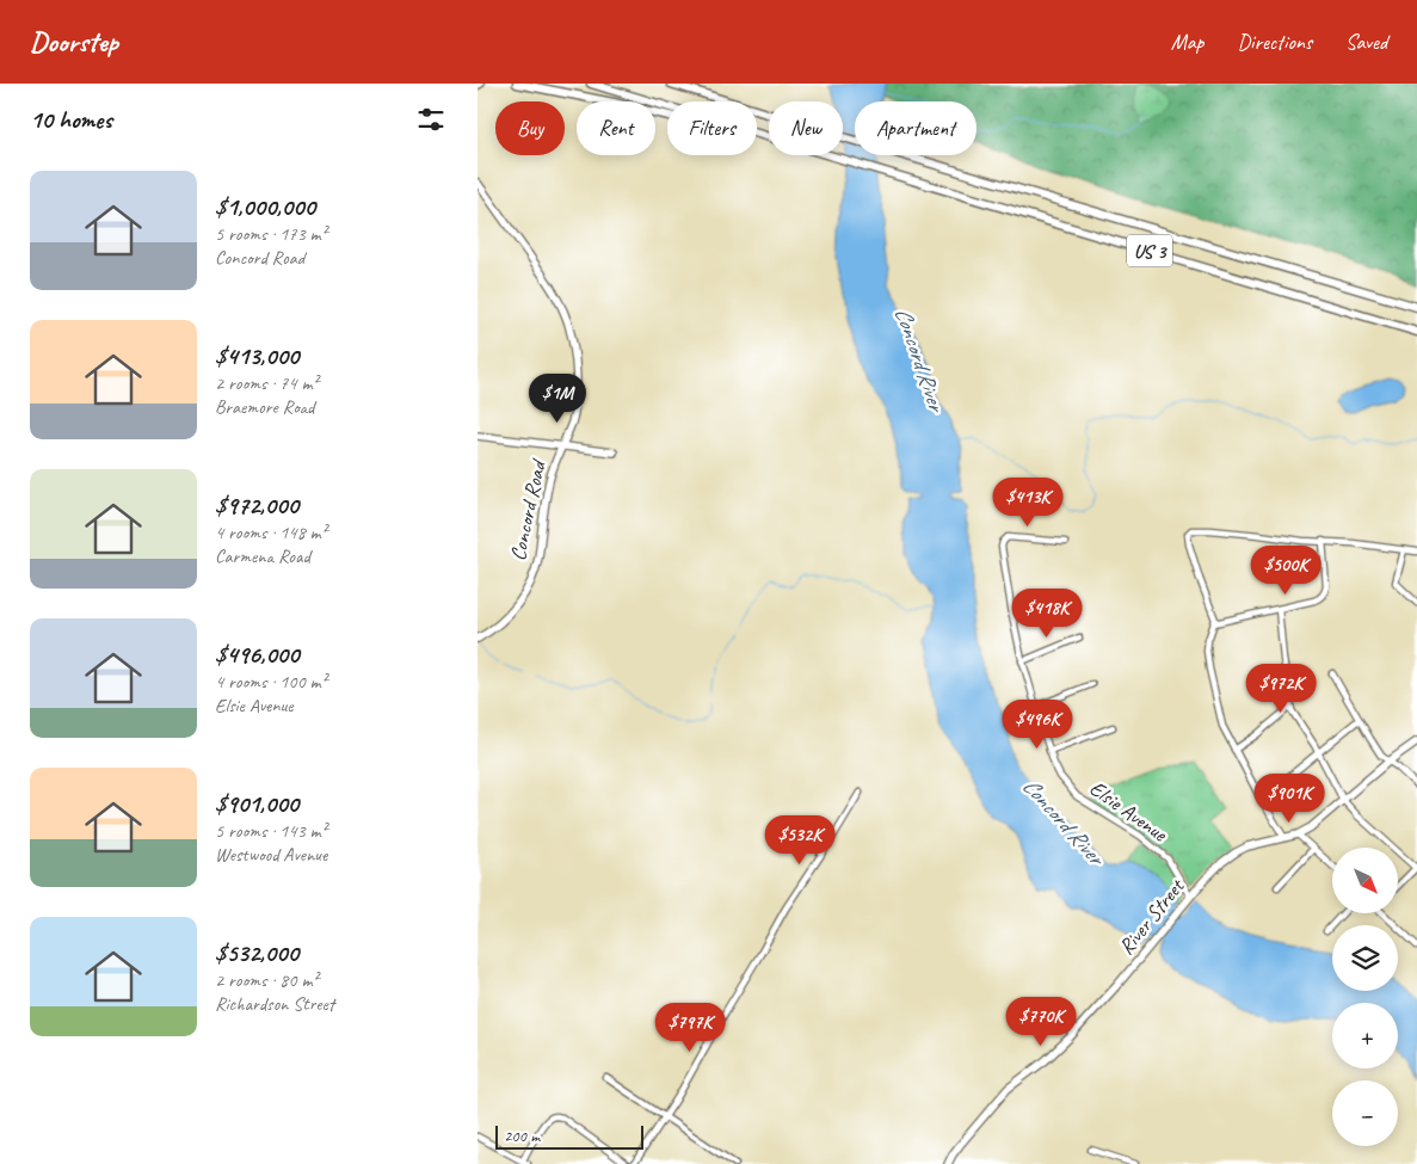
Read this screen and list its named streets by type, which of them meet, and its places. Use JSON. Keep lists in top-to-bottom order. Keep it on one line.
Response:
{"streets":{"highway":["US 3"],"main road":["Concord Road","River Street"],"street":["Elsie Avenue"]},"crossings":[["Elsie Avenue","River Street"]],"water":["Concord River"],"scale_bar":"200 m","north":"bottom right","page":{"header":"Doorstep","nav":["Map","Directions","Saved"],"heading":"10 homes","chip":["Buy","Rent","Filters","New","Apartment"],"list":[{"name":"$1,000,000","note":"5 rooms · 173 m² · Concord Road"},{"name":"$413,000","note":"2 rooms · 74 m² · Braemore Road"},{"name":"$972,000","note":"4 rooms · 148 m² · Carmena Road"},{"name":"$496,000","note":"4 rooms · 100 m² · Elsie Avenue"},{"name":"$901,000","note":"5 rooms · 143 m² · Westwood Avenue"},{"name":"$532,000","note":"2 rooms · 80 m² · Richardson Street"}],"price":["$1M","$413K","$500K","$418K","$972K","$496K","$901K","$532K","$770K","$797K"],"map_buttons":["+","−"],"scale":"200 m"}}
